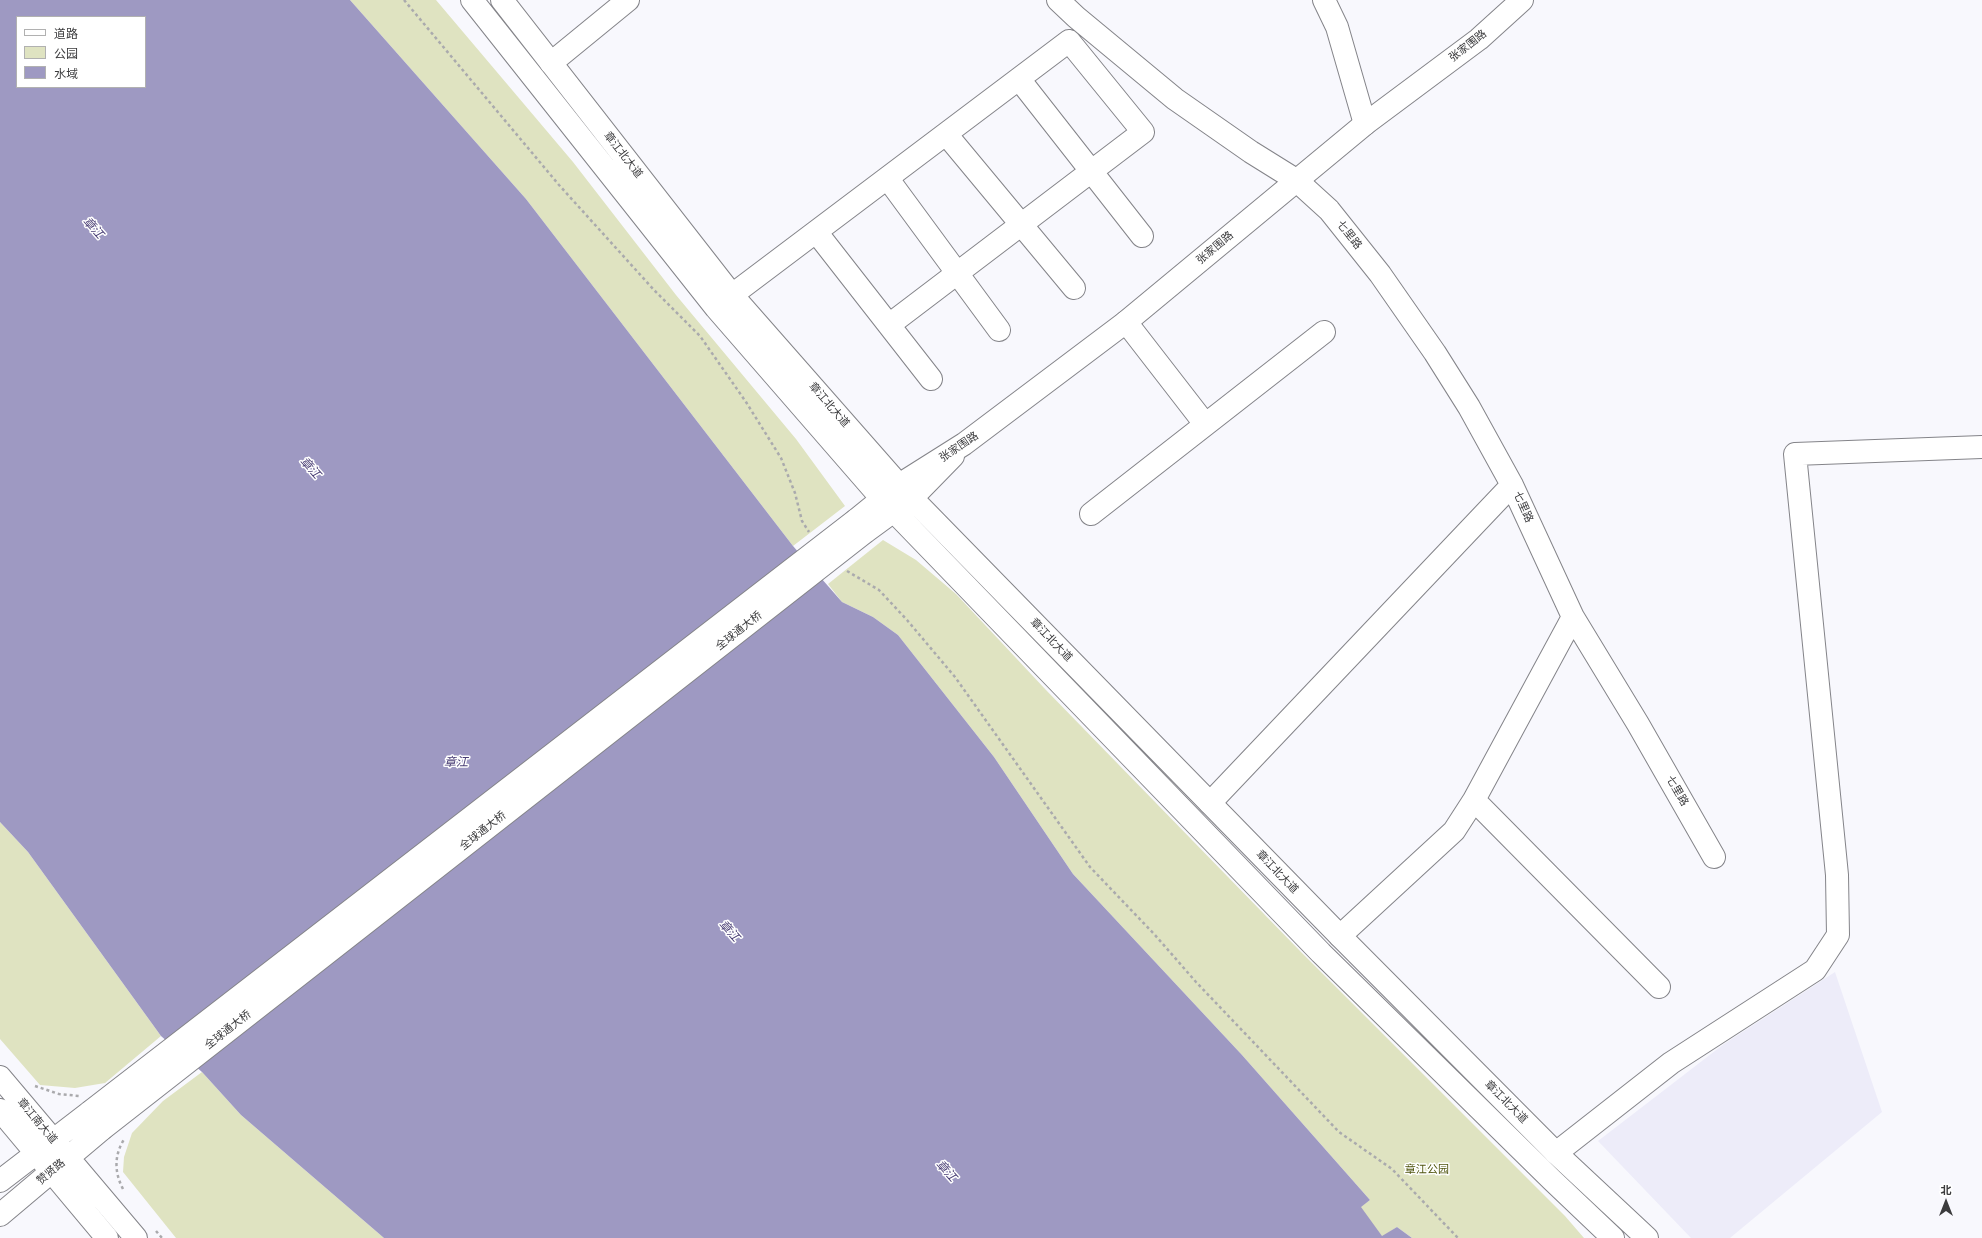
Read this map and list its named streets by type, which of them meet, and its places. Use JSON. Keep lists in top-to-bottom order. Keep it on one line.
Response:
{"streets":{"main road":["张家围路","章江北大道","七里路","全球通大桥","章江南大道","赞贤路"]},"crossings":[["张家围路","章江北大道"],["张家围路","七里路"],["张家围路","全球通大桥"],["章江北大道","全球通大桥"],["全球通大桥","赞贤路"],["章江南大道","赞贤路"]],"water":["章江"],"parks":["章江公园"],"legend":["道路","公园","水域"],"north":"top"}
